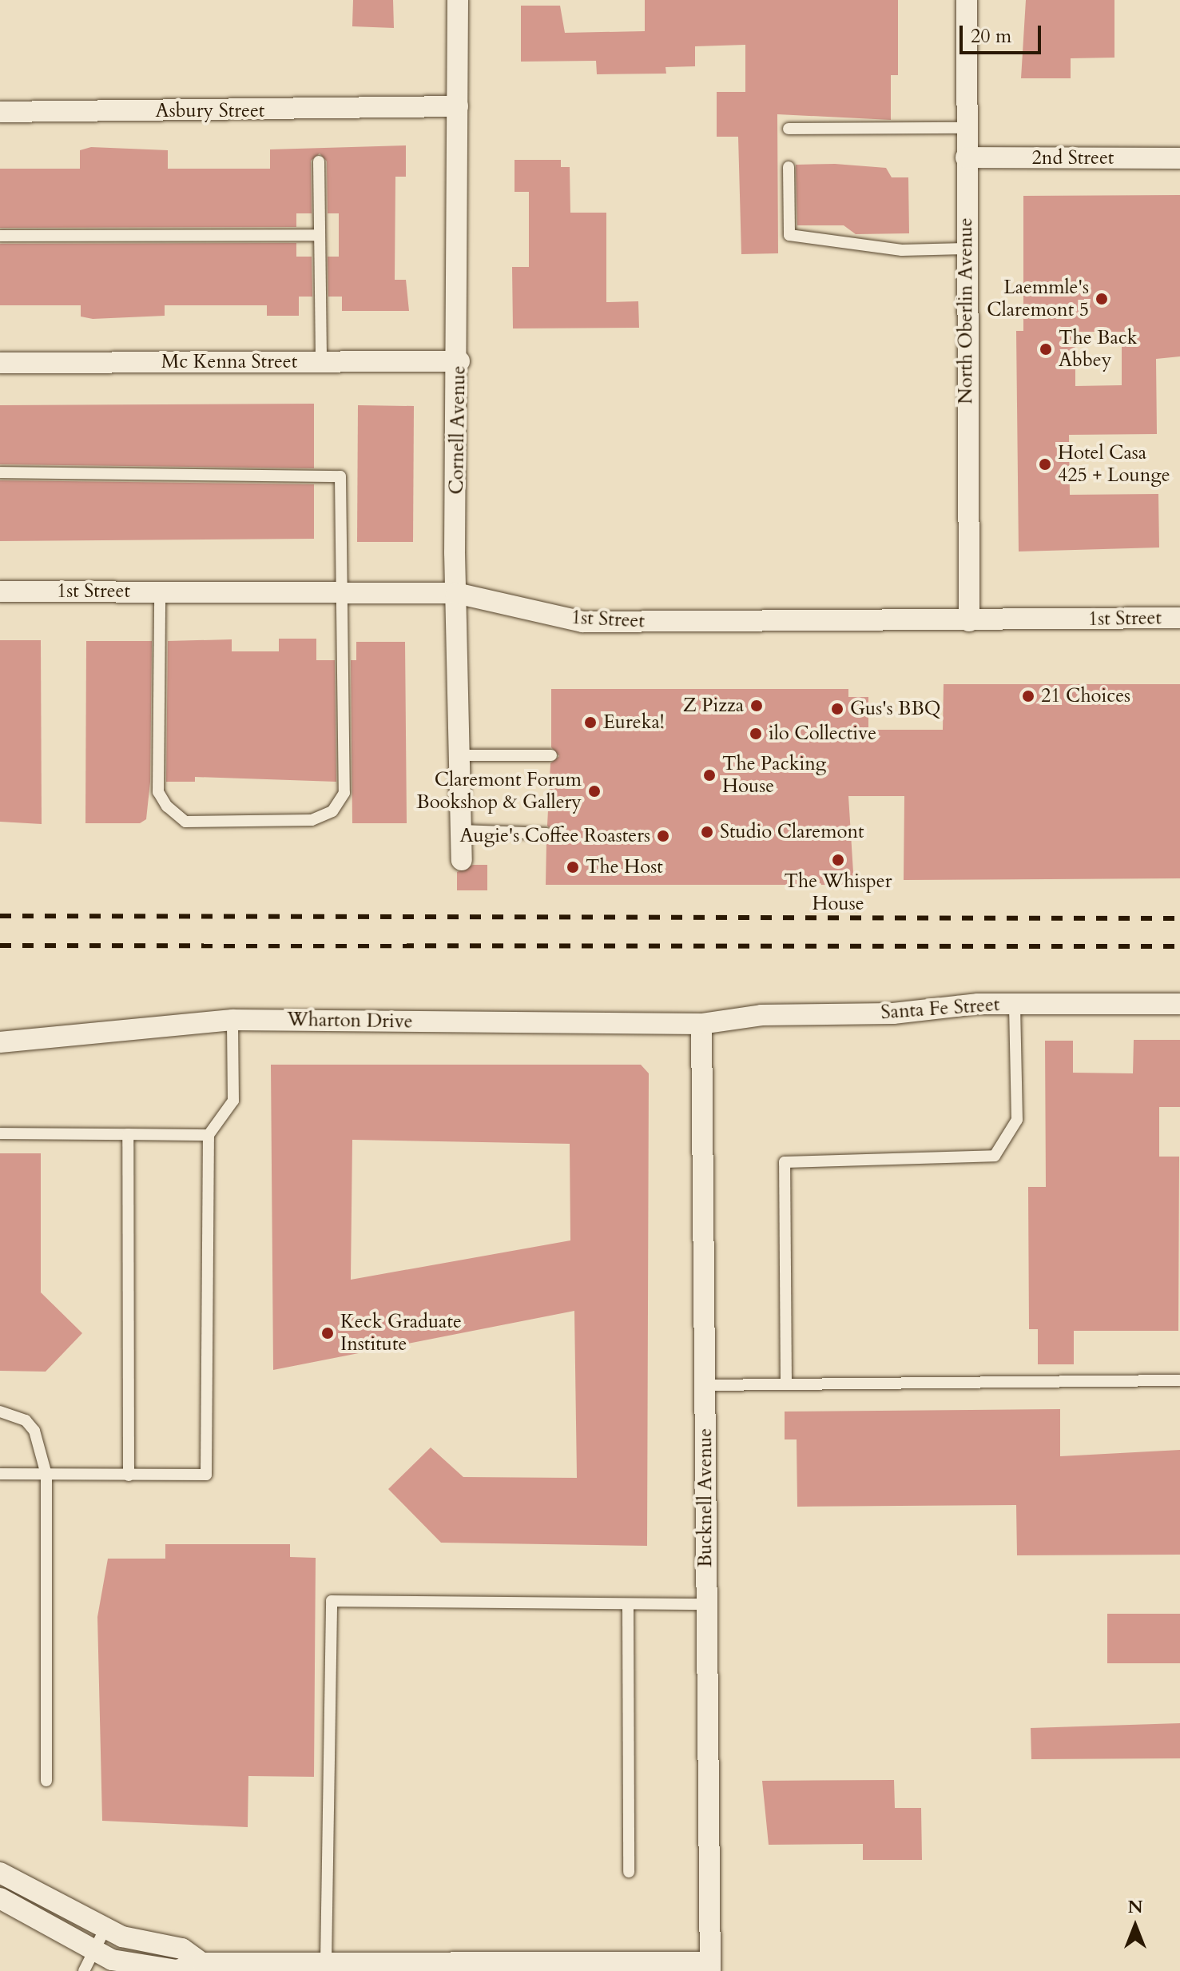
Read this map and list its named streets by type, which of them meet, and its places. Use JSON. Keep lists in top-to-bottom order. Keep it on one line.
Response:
{"streets":{"street":["Asbury Street","2nd Street","North Oberlin Avenue","Mc Kenna Street","Cornell Avenue","1st Street","Santa Fe Street","Wharton Drive","Bucknell Avenue"]},"crossings":[["Asbury Street","Cornell Avenue"],["2nd Street","North Oberlin Avenue"],["North Oberlin Avenue","1st Street"],["Mc Kenna Street","Cornell Avenue"],["Cornell Avenue","1st Street"],["Santa Fe Street","Wharton Drive"],["Santa Fe Street","Bucknell Avenue"],["Wharton Drive","Bucknell Avenue"]],"places":["Laemmle's Claremont 5","The Back Abbey","Hotel Casa 425 + Lounge","21 Choices","Z Pizza","Gus's BBQ","Eureka!","ilo Collective","The Packing House","Claremont Forum Bookshop & Gallery","Studio Claremont","Augie's Coffee Roasters","The Whisper House","The Host","Keck Graduate Institute"],"scale_bar":"20 m","north":"top"}
